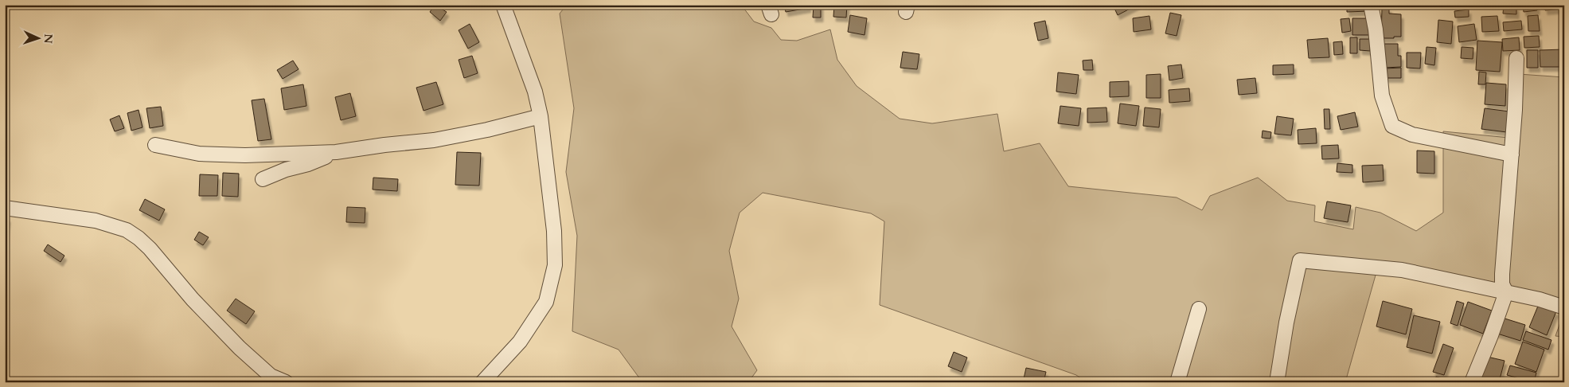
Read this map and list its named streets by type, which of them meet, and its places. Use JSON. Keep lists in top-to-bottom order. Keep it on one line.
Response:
{"north":"right"}
